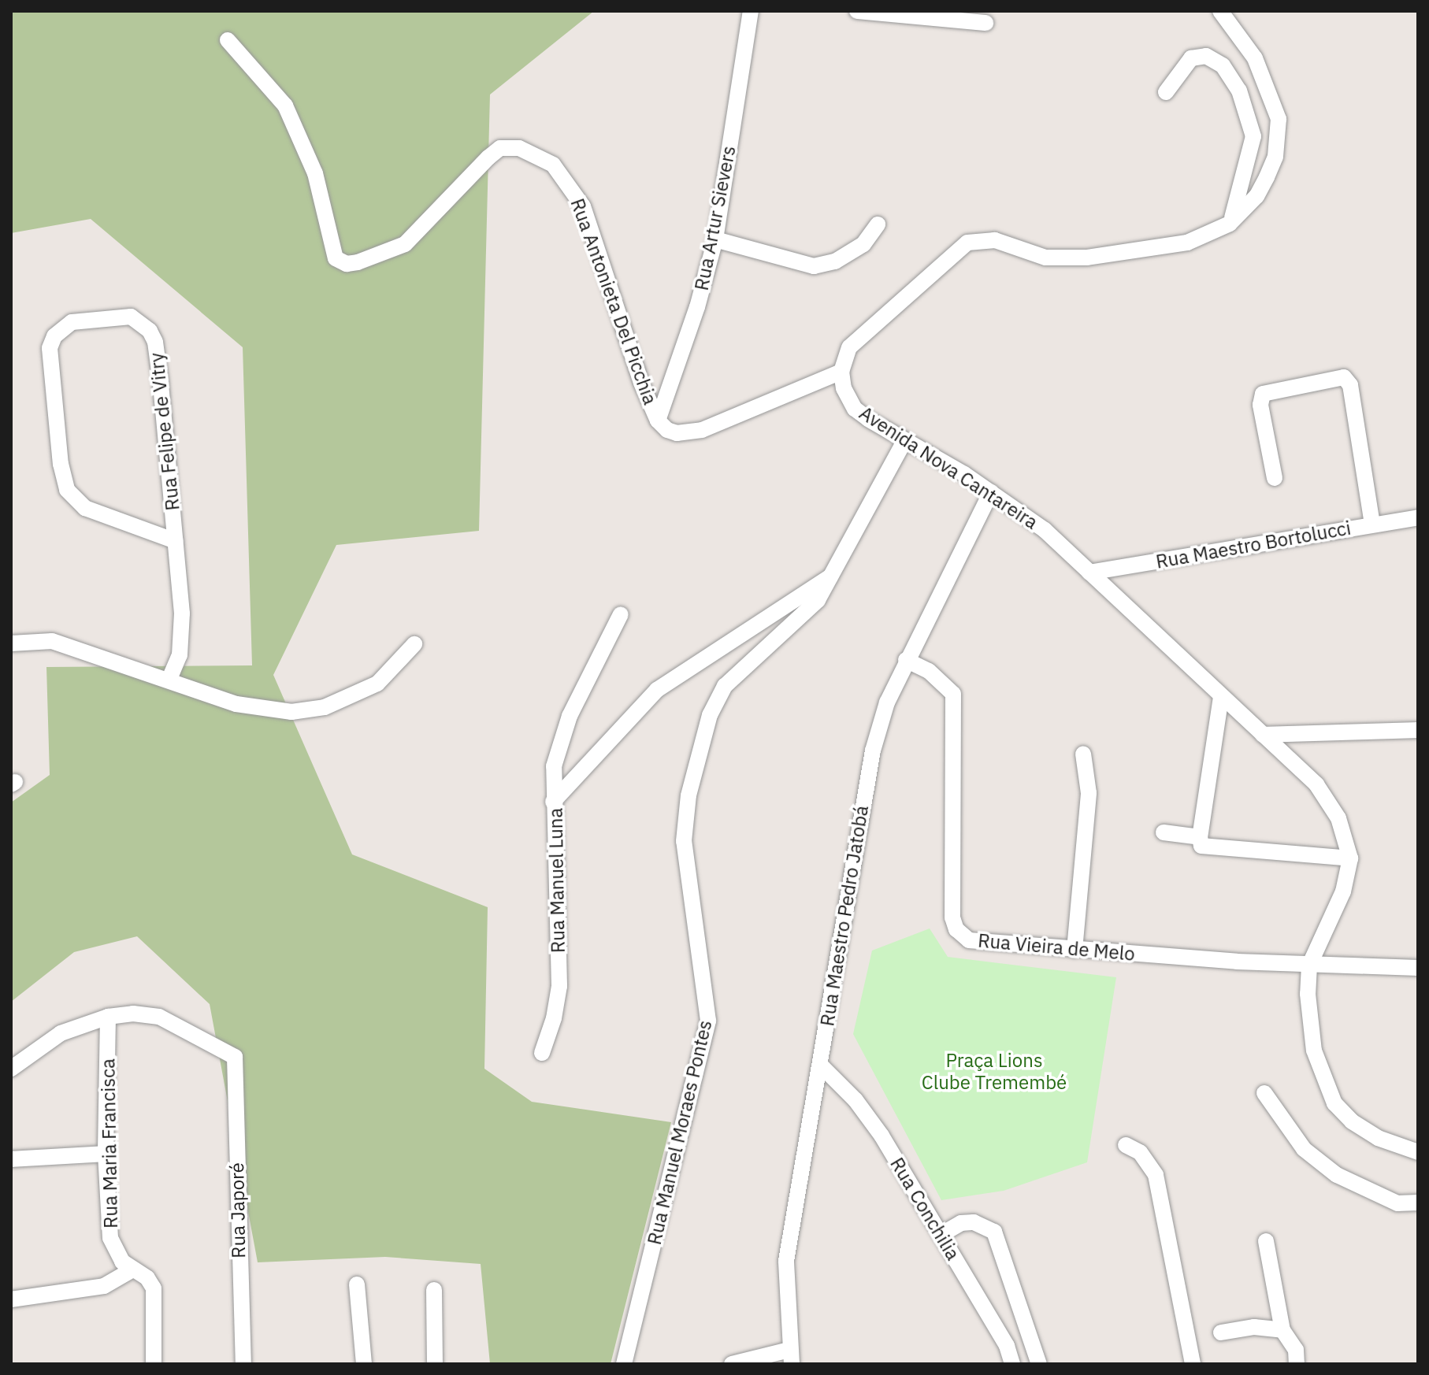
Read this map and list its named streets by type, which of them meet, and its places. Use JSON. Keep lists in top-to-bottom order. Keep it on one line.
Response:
{"streets":{"street":["Rua Artur Sievers","Rua Antonieta Del Picchia","Rua Felipe de Vitry","Avenida Nova Cantareira","Rua Maestro Bortolucci","Rua Manuel Luna","Rua Maestro Pedro Jatobá","Rua Vieira de Melo","Rua Manuel Moraes Pontes","Rua Maria Francisca","Rua Conchilia","Rua Japoré"]},"crossings":[["Rua Artur Sievers","Rua Antonieta Del Picchia"],["Rua Antonieta Del Picchia","Avenida Nova Cantareira"],["Avenida Nova Cantareira","Rua Maestro Bortolucci"],["Avenida Nova Cantareira","Rua Maestro Pedro Jatobá"],["Avenida Nova Cantareira","Rua Vieira de Melo"],["Avenida Nova Cantareira","Rua Manuel Moraes Pontes"],["Rua Manuel Luna","Rua Manuel Moraes Pontes"],["Rua Maestro Pedro Jatobá","Rua Vieira de Melo"],["Rua Maestro Pedro Jatobá","Rua Conchilia"],["Rua Maria Francisca","Rua Japoré"]],"parks":["Praça Lions Clube Tremembé"]}
